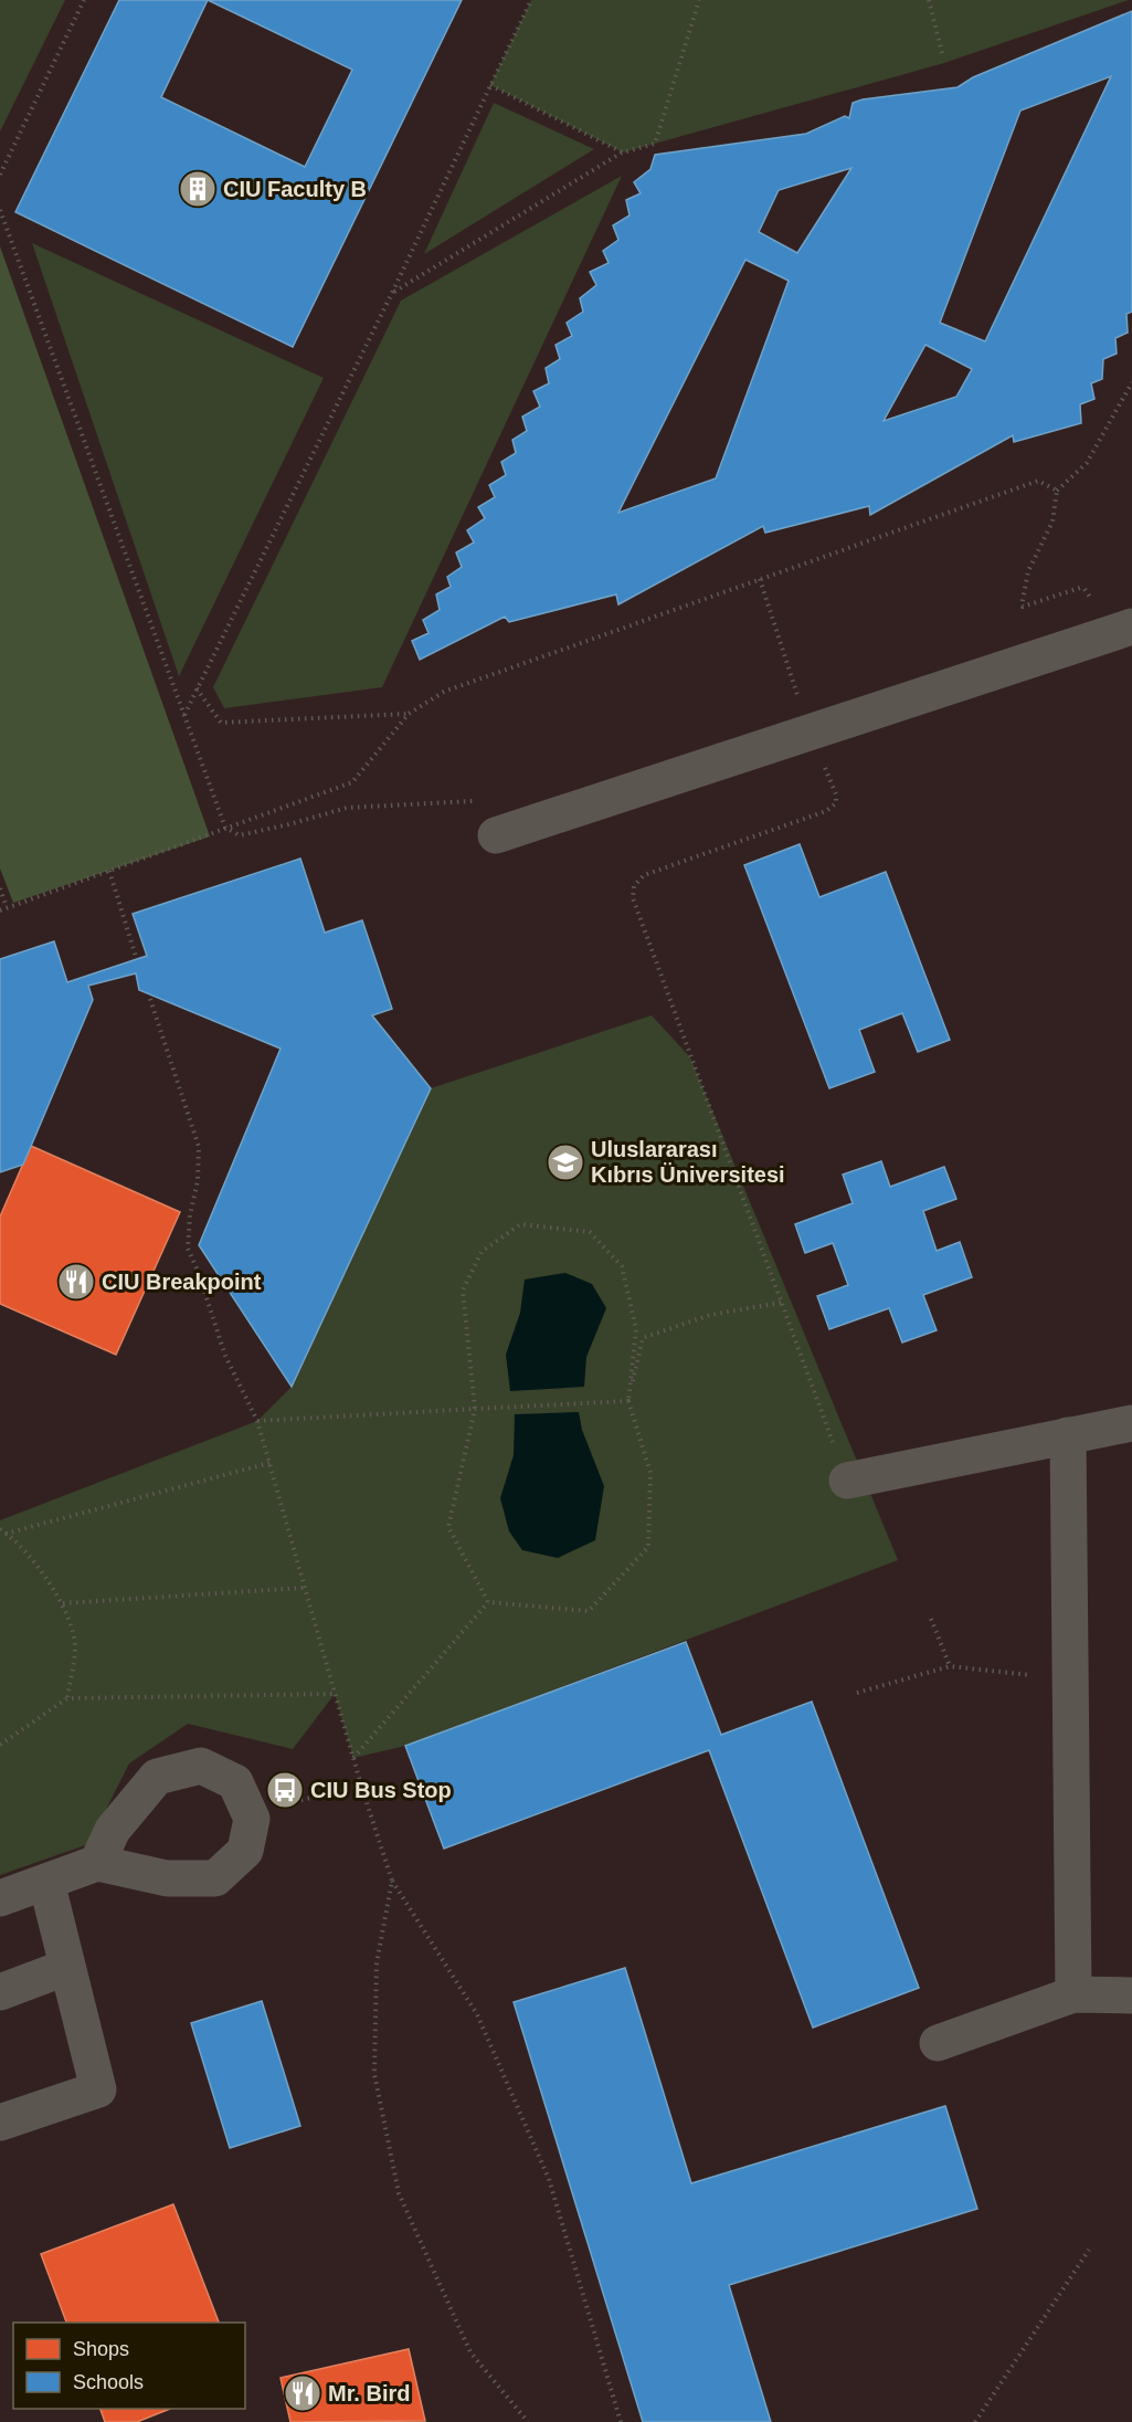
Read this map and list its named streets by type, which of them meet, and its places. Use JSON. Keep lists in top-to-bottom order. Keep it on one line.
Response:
{"places":{"building":["CIU Faculty B"],"school or university":["Uluslararası Kıbrıs Üniversitesi"],"restaurant":["CIU Breakpoint","Mr. Bird"],"bus stop":["CIU Bus Stop"]},"legend":["Shops","Schools"]}
